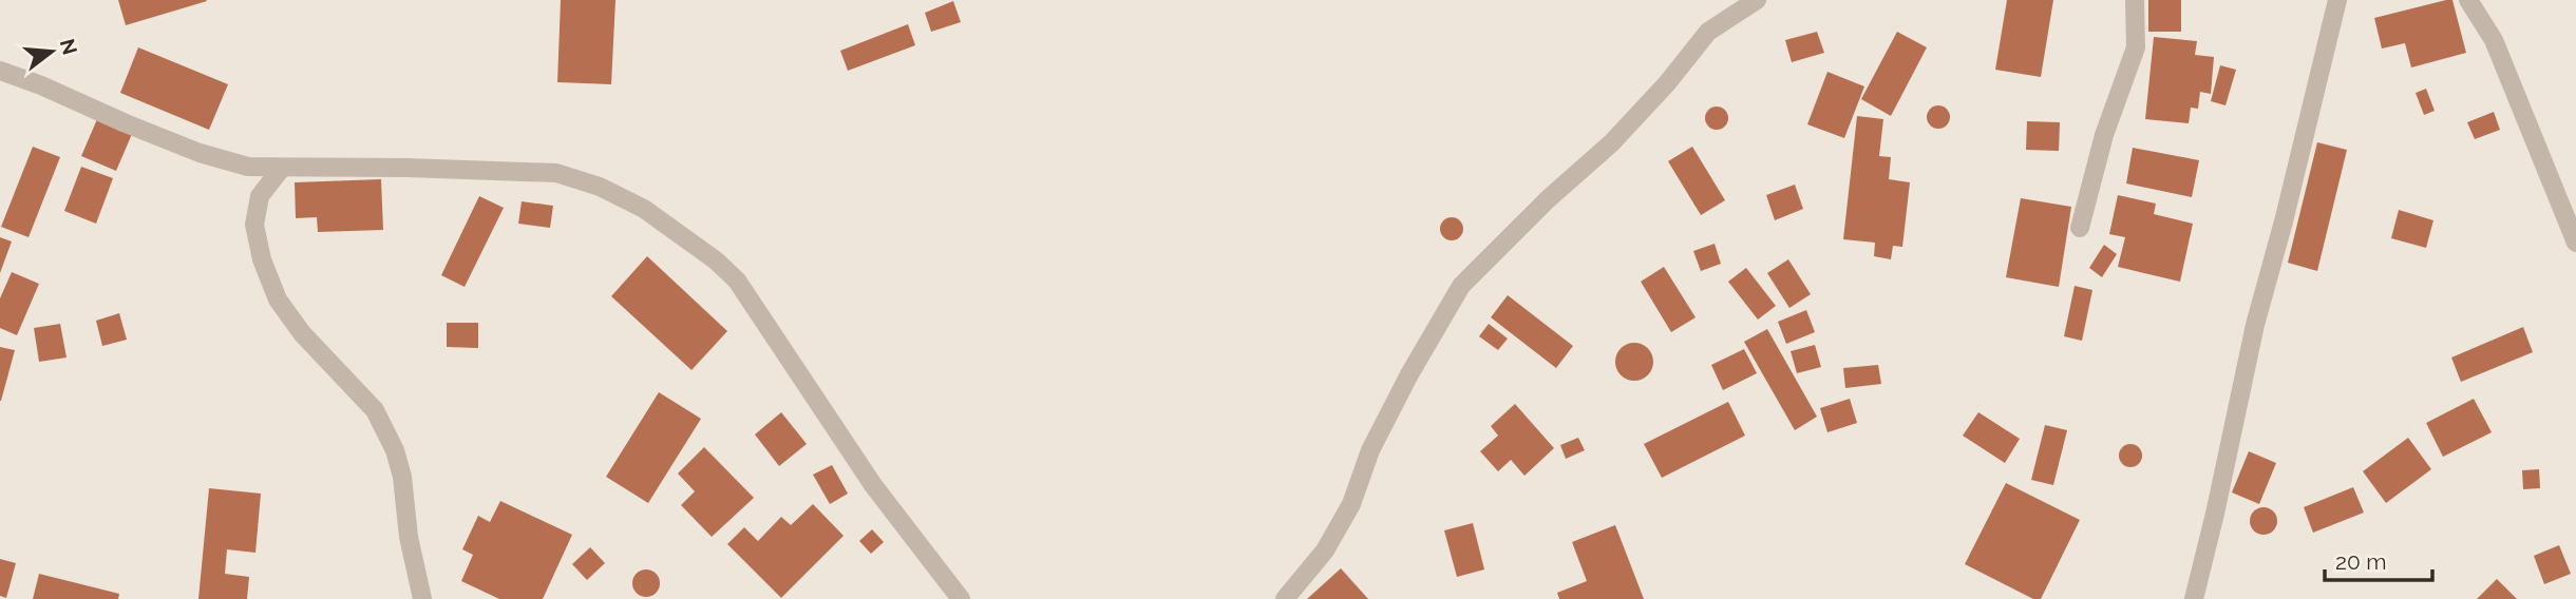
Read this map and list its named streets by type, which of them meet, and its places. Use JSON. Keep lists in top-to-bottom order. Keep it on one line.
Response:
{"scale_bar":"20 m","north":"right"}
